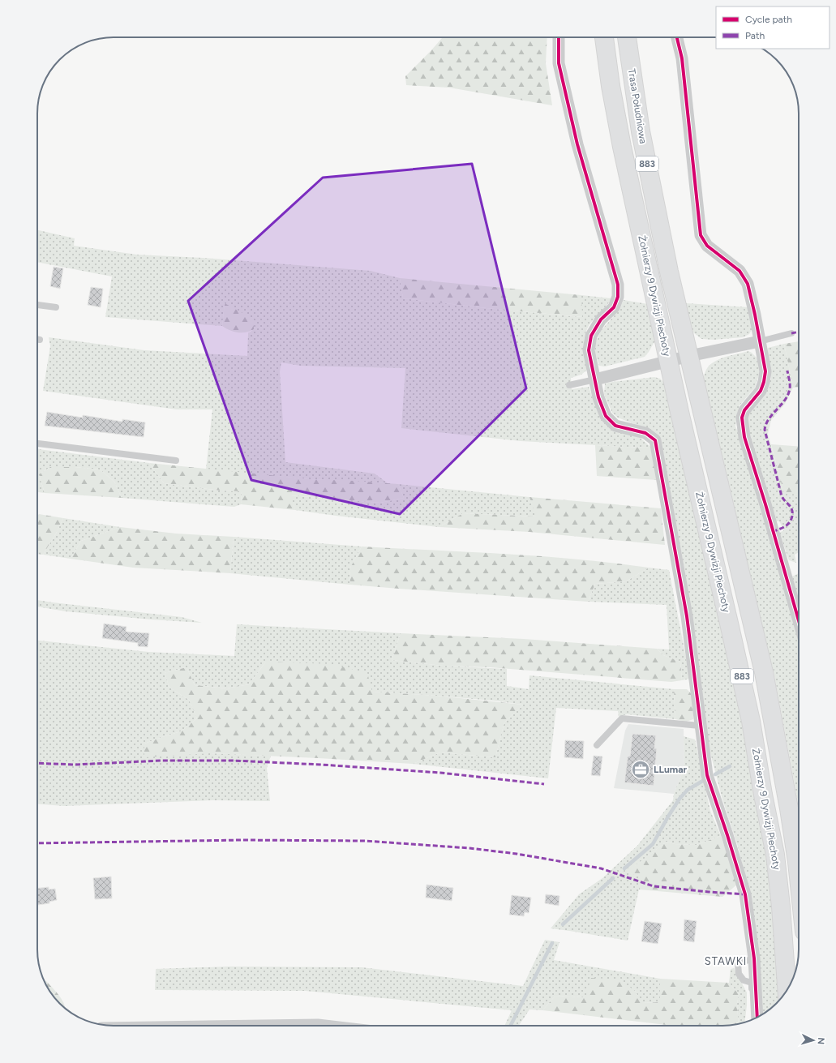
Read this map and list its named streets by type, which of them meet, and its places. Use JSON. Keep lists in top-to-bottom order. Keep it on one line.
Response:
{"streets":{"highway":["Trasa Południowa","883","Żołnierzy 9 Dywizji Piechoty"]},"crossings":[["Trasa Południowa","Żołnierzy 9 Dywizji Piechoty"]],"districts":["STAWKI"],"places":{"office":["LLumar"]},"legend":["Cycle path","Path"],"north":"right"}
